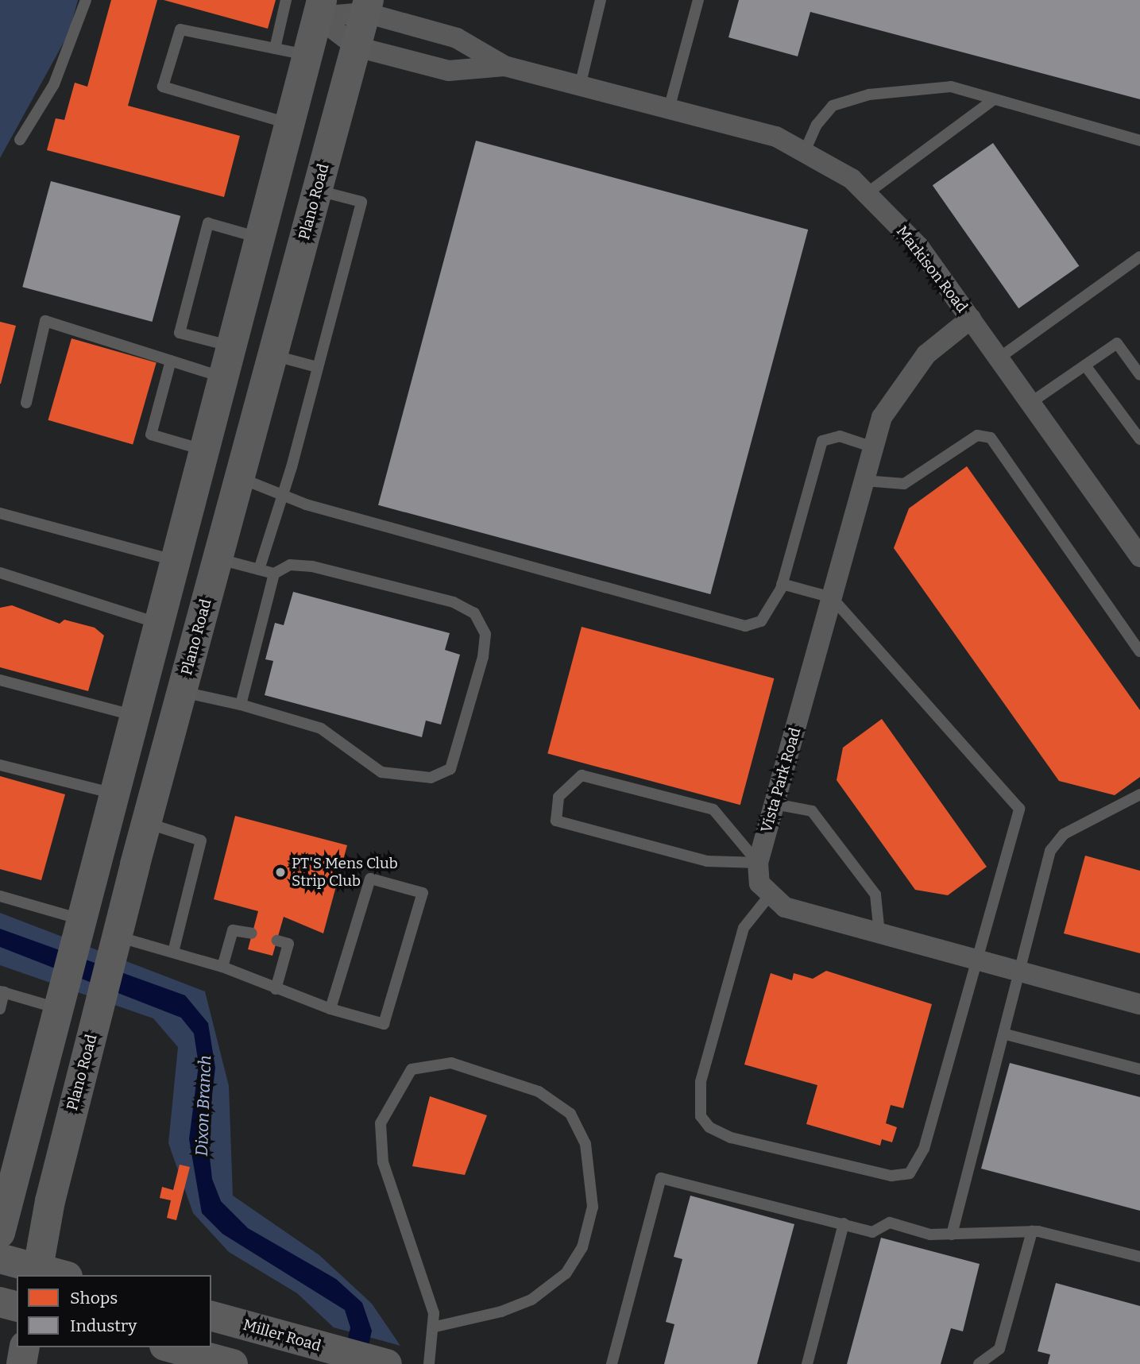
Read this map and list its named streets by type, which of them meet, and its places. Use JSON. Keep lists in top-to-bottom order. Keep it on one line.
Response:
{"streets":{"main road":["Plano Road","Miller Road"],"street":["Markison Road","Vista Park Road"]},"crossings":[["Plano Road","Markison Road"],["Markison Road","Vista Park Road"]],"water":["Dixon Branch"],"places":["PT'S Mens Club Strip Club"],"legend":["Shops","Industry"]}
